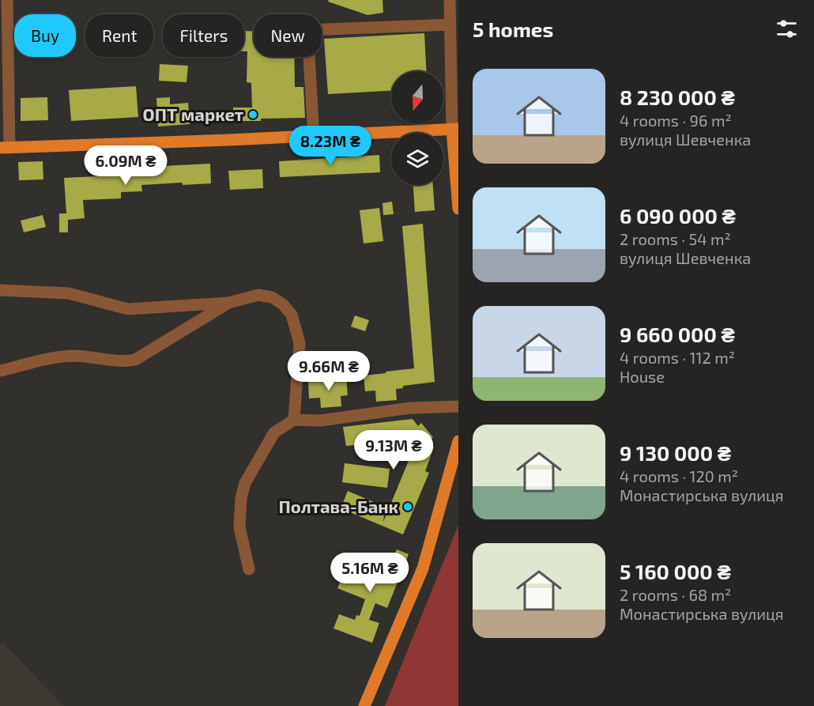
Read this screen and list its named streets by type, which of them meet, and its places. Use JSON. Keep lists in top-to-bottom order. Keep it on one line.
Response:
{"places":["ОПТ маркет","Полтава-Банк"],"north":"bottom","page":{"heading":"5 homes","chip":["Buy","Rent","Filters","New"],"list":[{"name":"8 230 000 ₴","note":"4 rooms · 96 m² · вулиця Шевченка"},{"name":"6 090 000 ₴","note":"2 rooms · 54 m² · вулиця Шевченка"},{"name":"9 660 000 ₴","note":"4 rooms · 112 m² · House"},{"name":"9 130 000 ₴","note":"4 rooms · 120 m² · Монастирська вулиця"},{"name":"5 160 000 ₴","note":"2 rooms · 68 m² · Монастирська вулиця"}],"price":["8.23M ₴","6.09M ₴","9.66M ₴","9.13M ₴","5.16M ₴"]}}
